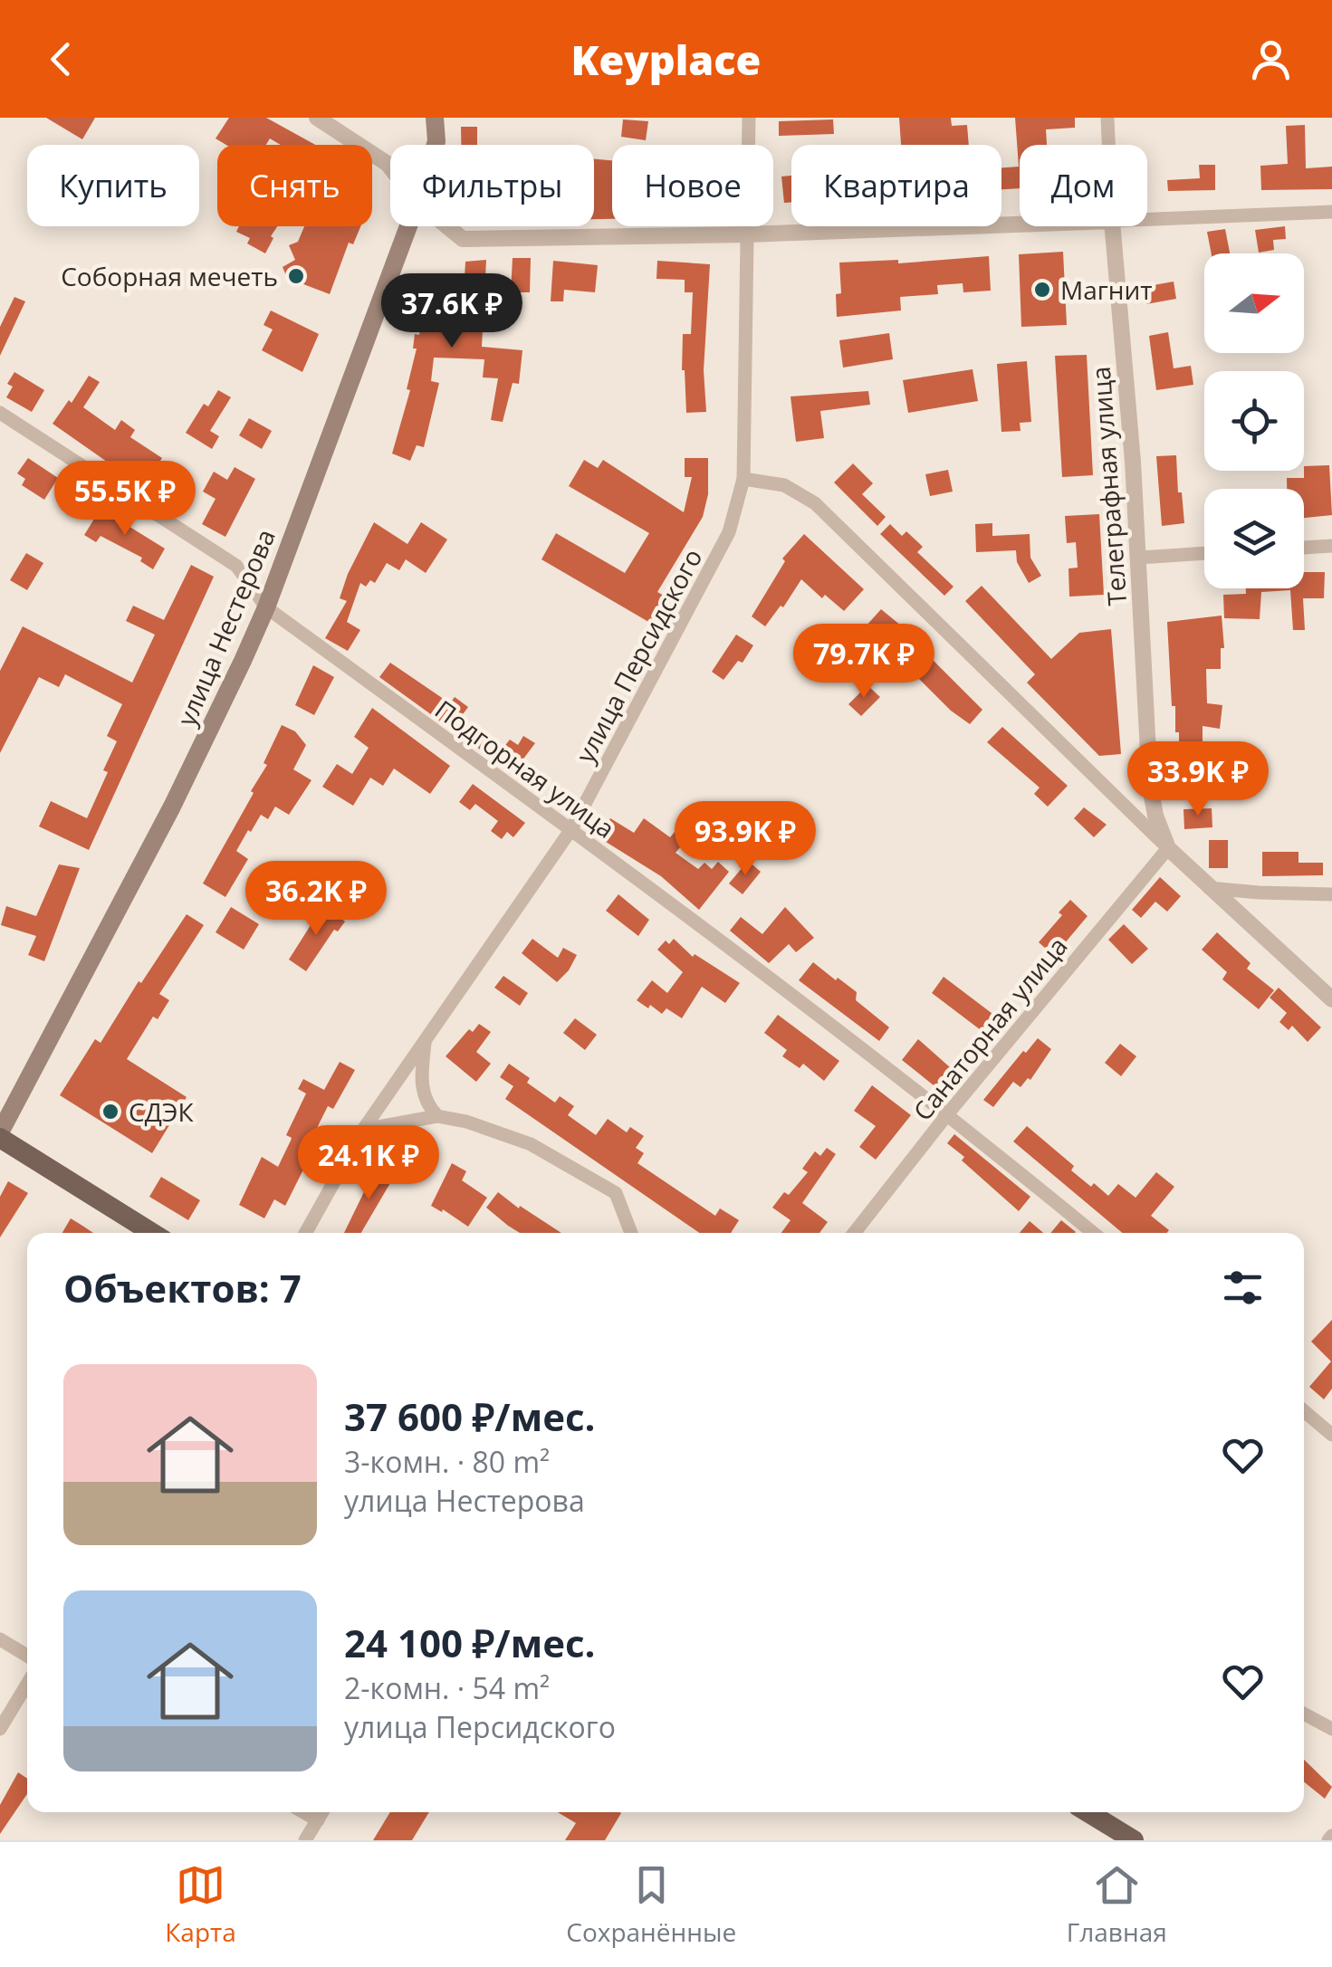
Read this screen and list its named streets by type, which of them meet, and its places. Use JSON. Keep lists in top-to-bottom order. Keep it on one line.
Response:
{"streets":{"main road":["улица Нестерова"],"street":["Телеграфная улица","улица Персидского","Подгорная улица","Санаторная улица"]},"crossings":[["Телеграфная улица","Санаторная улица"],["улица Нестерова","Подгорная улица"],["улица Персидского","Подгорная улица"],["Подгорная улица","Санаторная улица"]],"places":["Соборная мечеть","Магнит","СДЭК"],"north":"right","page":{"header":"Keyplace","chip":["Купить","Снять","Фильтры","Новое","Квартира","Дом"],"price":["37.6K ₽","55.5K ₽","79.7K ₽","33.9K ₽","93.9K ₽","36.2K ₽","24.1K ₽"],"heading":"Объектов: 7","list":[{"name":"37 600 ₽/мес.","note":"3-комн. · 80 m² · улица Нестерова"},{"name":"24 100 ₽/мес.","note":"2-комн. · 54 m² · улица Персидского"}],"tabs":["Карта","Сохранённые","Главная"]}}
